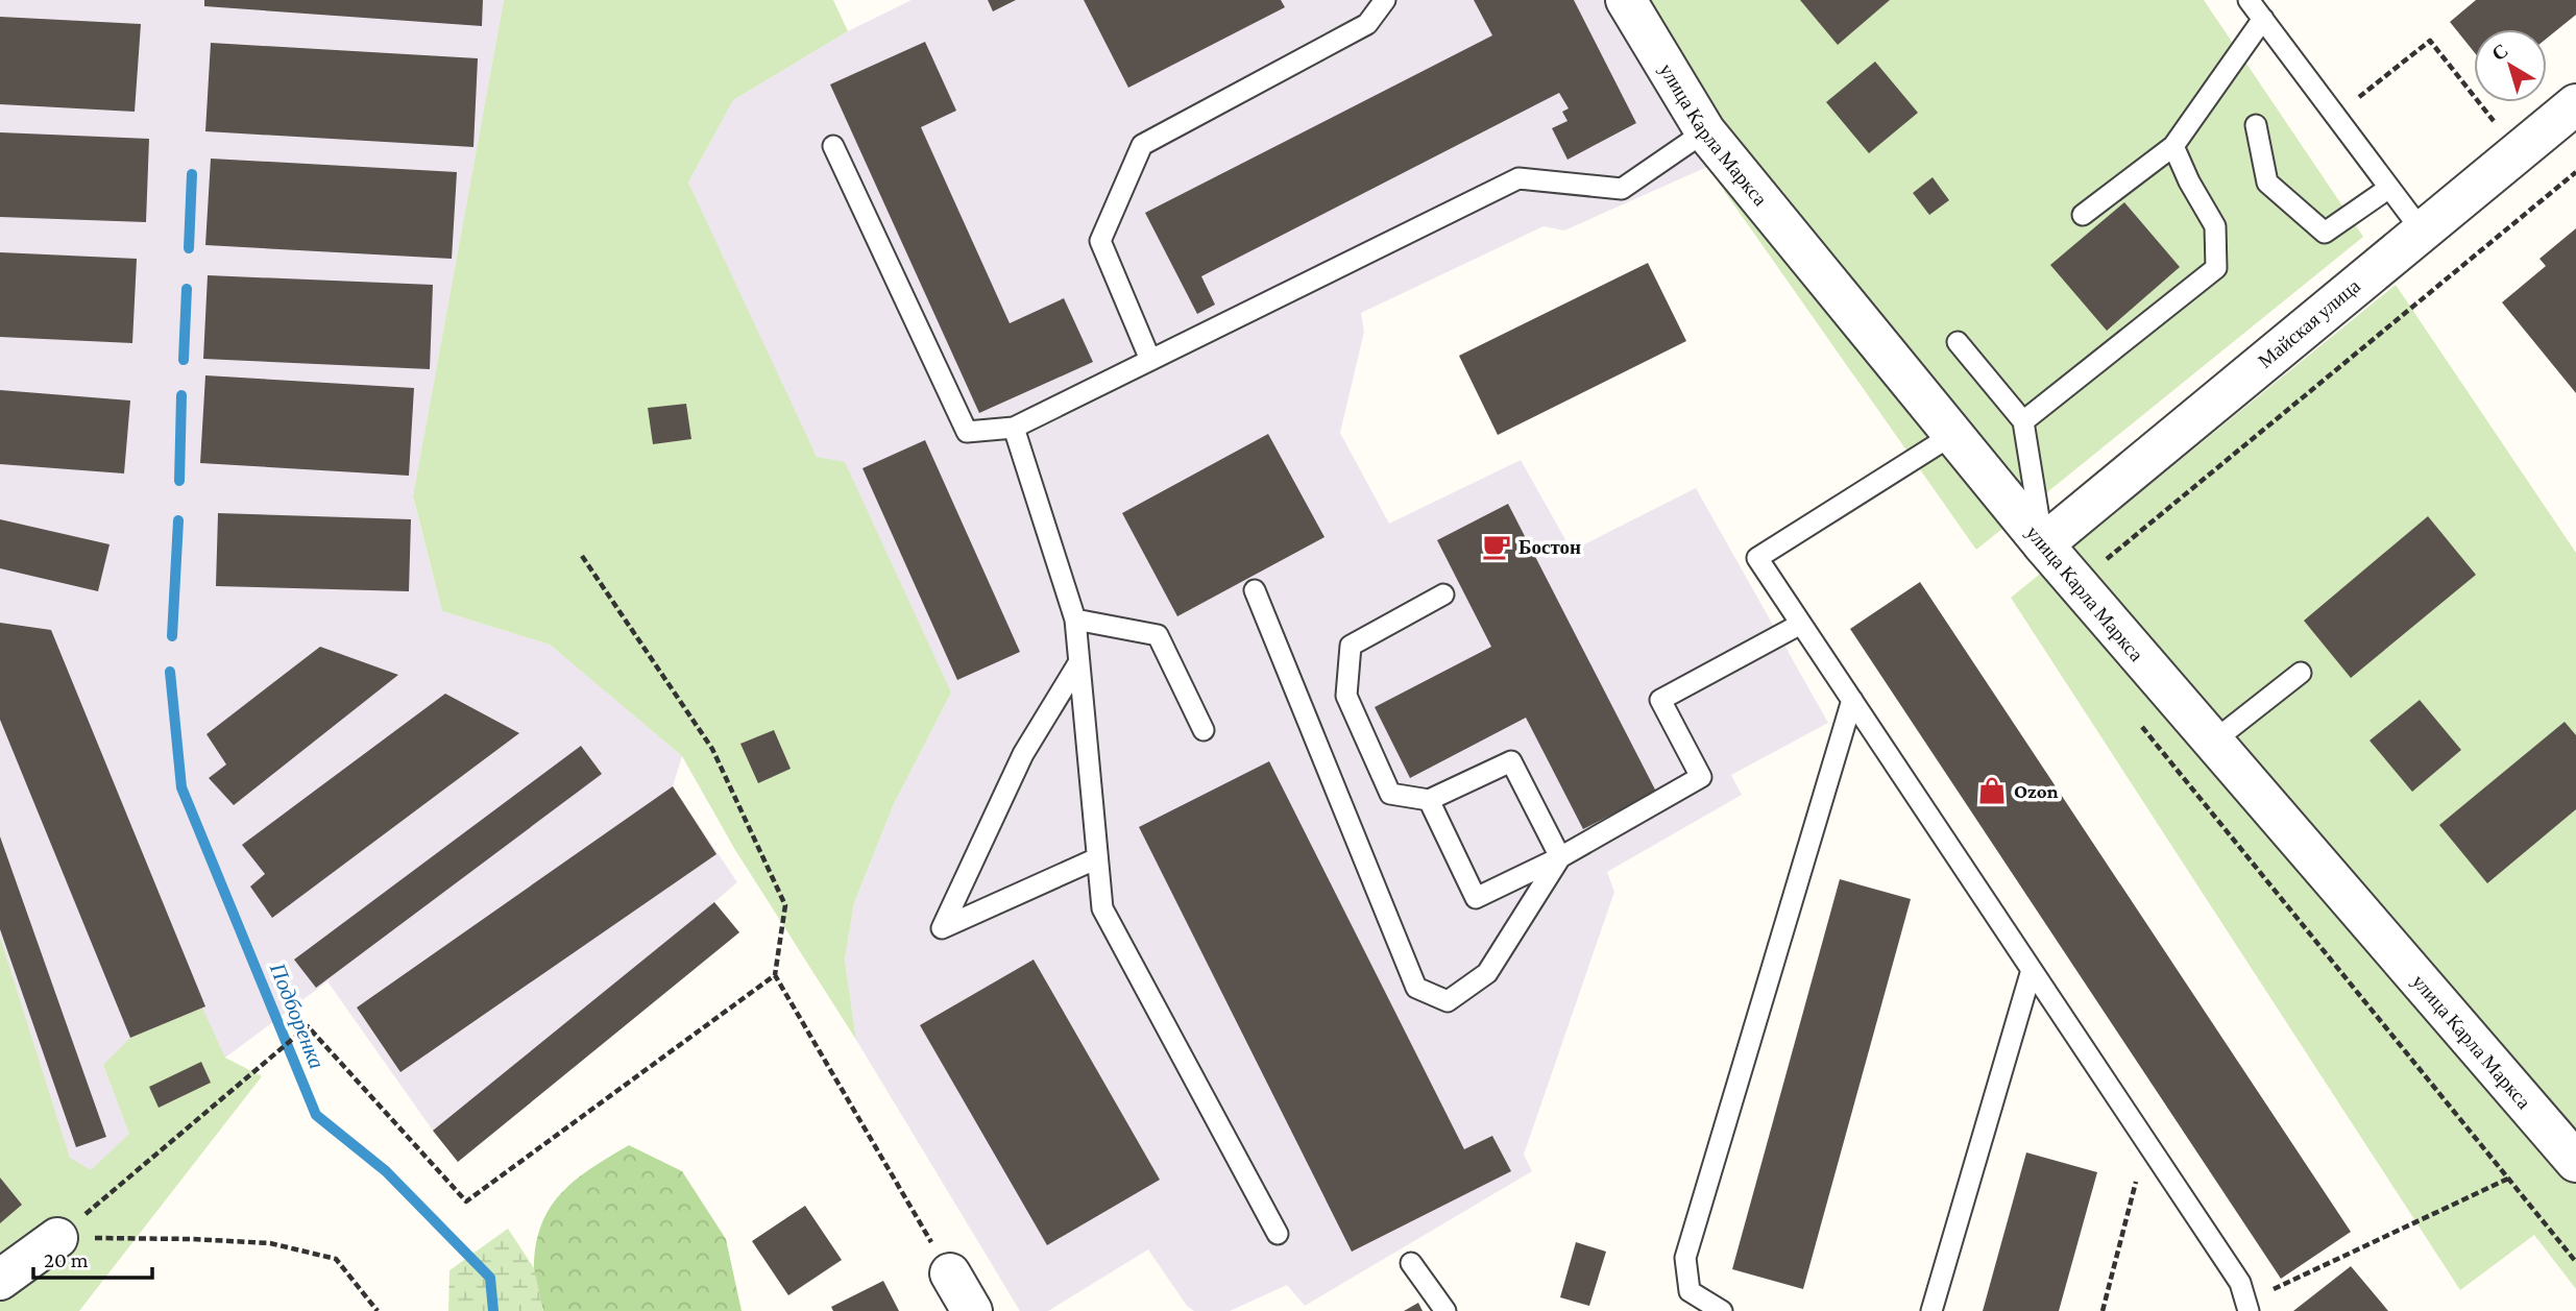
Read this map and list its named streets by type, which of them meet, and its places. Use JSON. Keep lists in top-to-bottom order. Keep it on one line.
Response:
{"streets":{"street":["улица Карла Маркса","Майская улица"]},"crossings":[["улица Карла Маркса","Майская улица"]],"water":["Подборенка"],"places":{"cafe":["Бостон"],"shop":["Ozon"]},"scale_bar":"20 m","north":"top left"}
